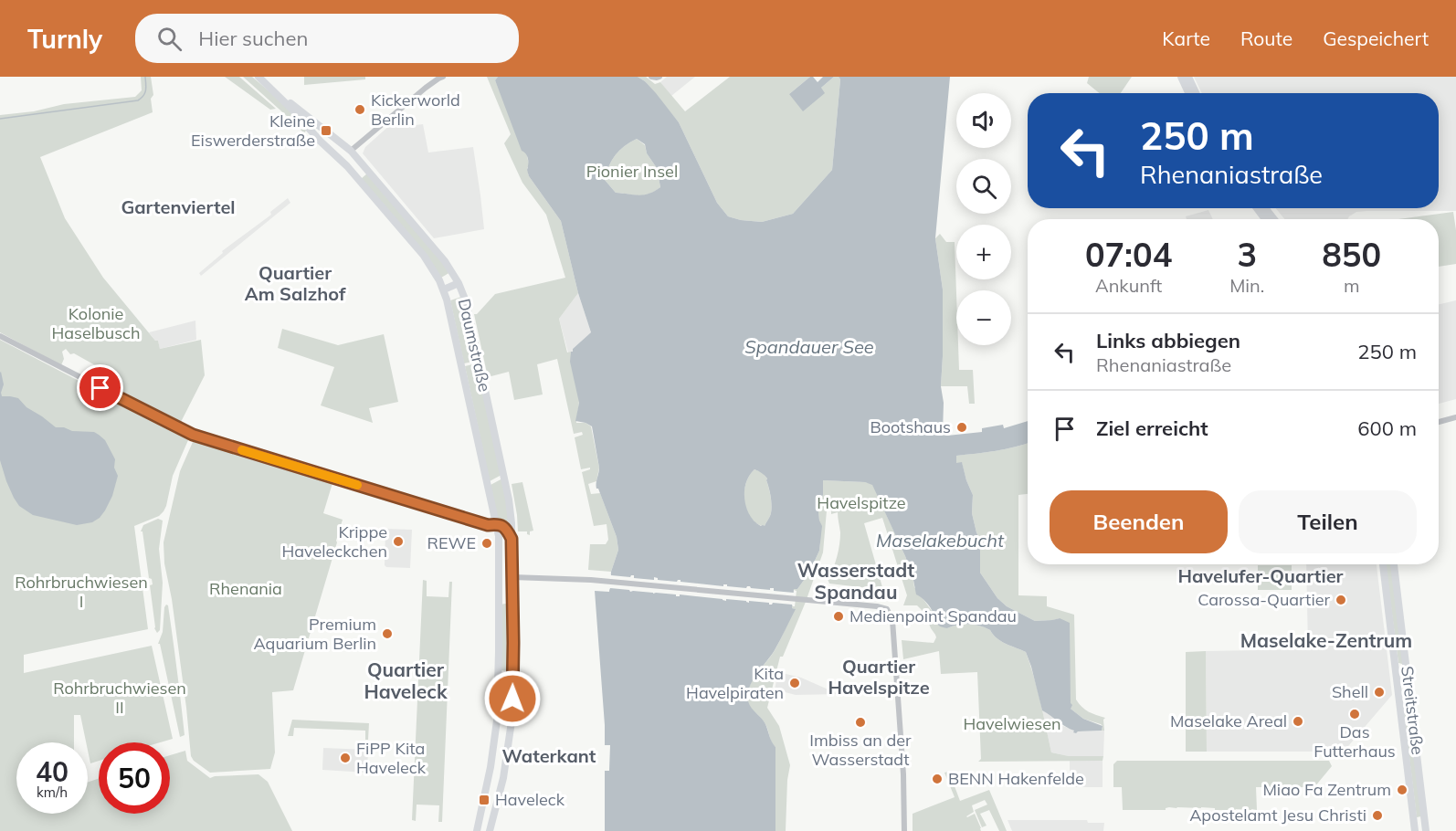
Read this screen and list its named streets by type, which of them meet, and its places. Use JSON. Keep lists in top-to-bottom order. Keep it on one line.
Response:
{"streets":{"main road":["Daumstraße","Streitstraße"]},"districts":["Gartenviertel","Quartier Am Salzhof","Wasserstadt Spandau","Havelufer-Quartier","Maselake-Zentrum","Quartier Havelspitze","Quartier Haveleck","Waterkant"],"water":["Spandauer See","Maselakebucht"],"parks":["Pionier Insel","Kolonie Haselbusch","Havelspitze","Rohrbruchwiesen I","Rhenania","Rohrbruchwiesen II","Havelwiesen"],"places":{"other":["Kickerworld Berlin","Bootshaus","Krippe Haveleckchen","REWE","Carossa-Quartier","Medienpoint Spandau","Premium Aquarium Berlin","Kita Havelpiraten","Shell","Das Futterhaus","Maselake Areal","Imbiss an der Wasserstadt","FiPP Kita Haveleck","BENN Hakenfelde","Miao Fa Zentrum","Apostelamt Jesu Christi"],"transit":["Kleine Eiswerderstraße","Haveleck"]},"page":{"header":"Turnly","search":"Hier suchen","nav":["Karte","Route","Gespeichert"],"map_buttons":["+","−"],"turn":["250 m","Rhenaniastraße"],"eta":["07:04","Ankunft","3","Min.","850","m"],"list":[{"name":"Links abbiegen","note":"Rhenaniastraße","value":"250 m"},{"name":"Ziel erreicht","value":"600 m"}],"buttons":["Beenden","Teilen"],"speed":"40 km/h","limit":"50"}}
